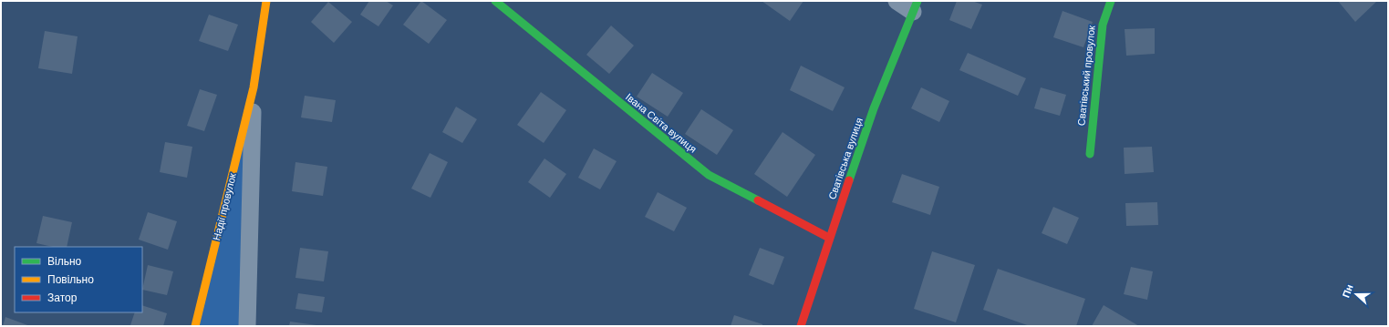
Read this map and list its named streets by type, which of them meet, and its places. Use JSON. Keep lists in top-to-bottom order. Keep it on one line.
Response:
{"streets":{"street":["Сватівський провулок","Івана Світа вулиця","Сватівська вулиця","Надії провулок"]},"crossings":[["Івана Світа вулиця","Сватівська вулиця"]],"legend":["Вільно","Повільно","Затор"],"north":"left"}
